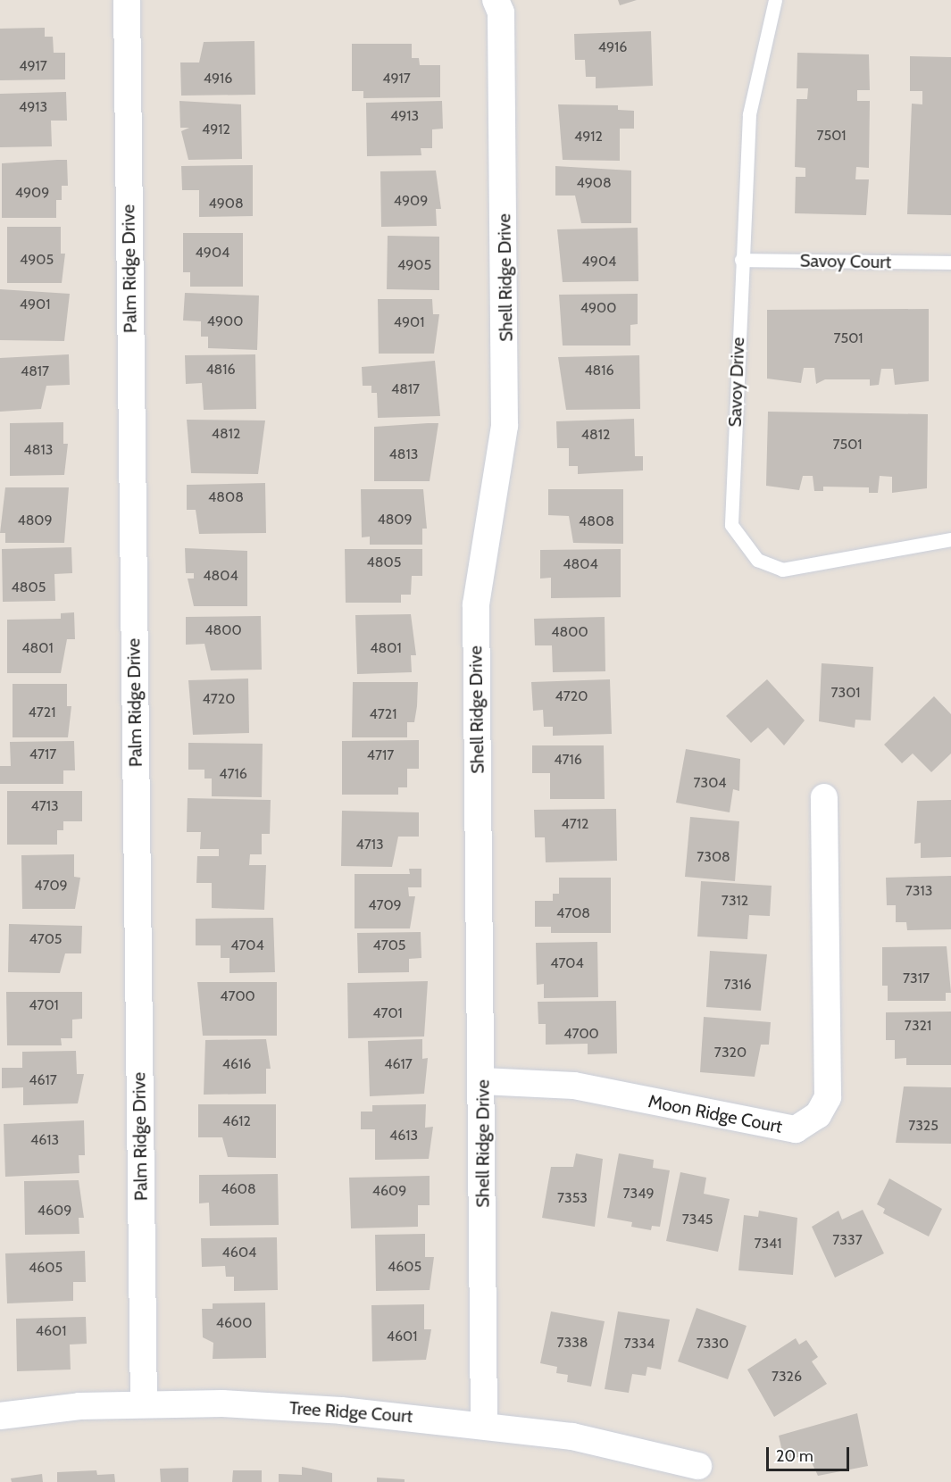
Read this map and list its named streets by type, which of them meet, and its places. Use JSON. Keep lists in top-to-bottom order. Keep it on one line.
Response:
{"streets":{"street":["Palm Ridge Drive","Shell Ridge Drive","Moon Ridge Court","Tree Ridge Court"],"lane":["Savoy Court","Savoy Drive"]},"crossings":[["Savoy Court","Savoy Drive"],["Palm Ridge Drive","Tree Ridge Court"],["Shell Ridge Drive","Moon Ridge Court"],["Shell Ridge Drive","Tree Ridge Court"]],"house_numbers":["4916","4917","4916","4917","4913","4913","4912","7501","4912","4908","4909","4909","4908","4904","4905","4904","4905","4901","4900","4900","4901","7501","4816","4816","4817","4817","4812","4812","7501","4813","4813","4808","4809","4809","4808","4805","4804","4804","4805","4800","4800","4801","4801","7301","4720","4720","4721","4721","4717","4717","4716","4716","7304","4713","4712","4713","7308","4709","7313","7312","4709","4708","4705","4704","4705","4704","7317","7316","4700","4701","4701","7321","4700","7320","4616","4617","4617","4612","7325","4613","4613","4608","4609","7349","7353","4609","7345","7337","7341","4604","4605","4605","4600","4601","4601","7338","7334","7330","7326"],"scale_bar":"20 m"}
